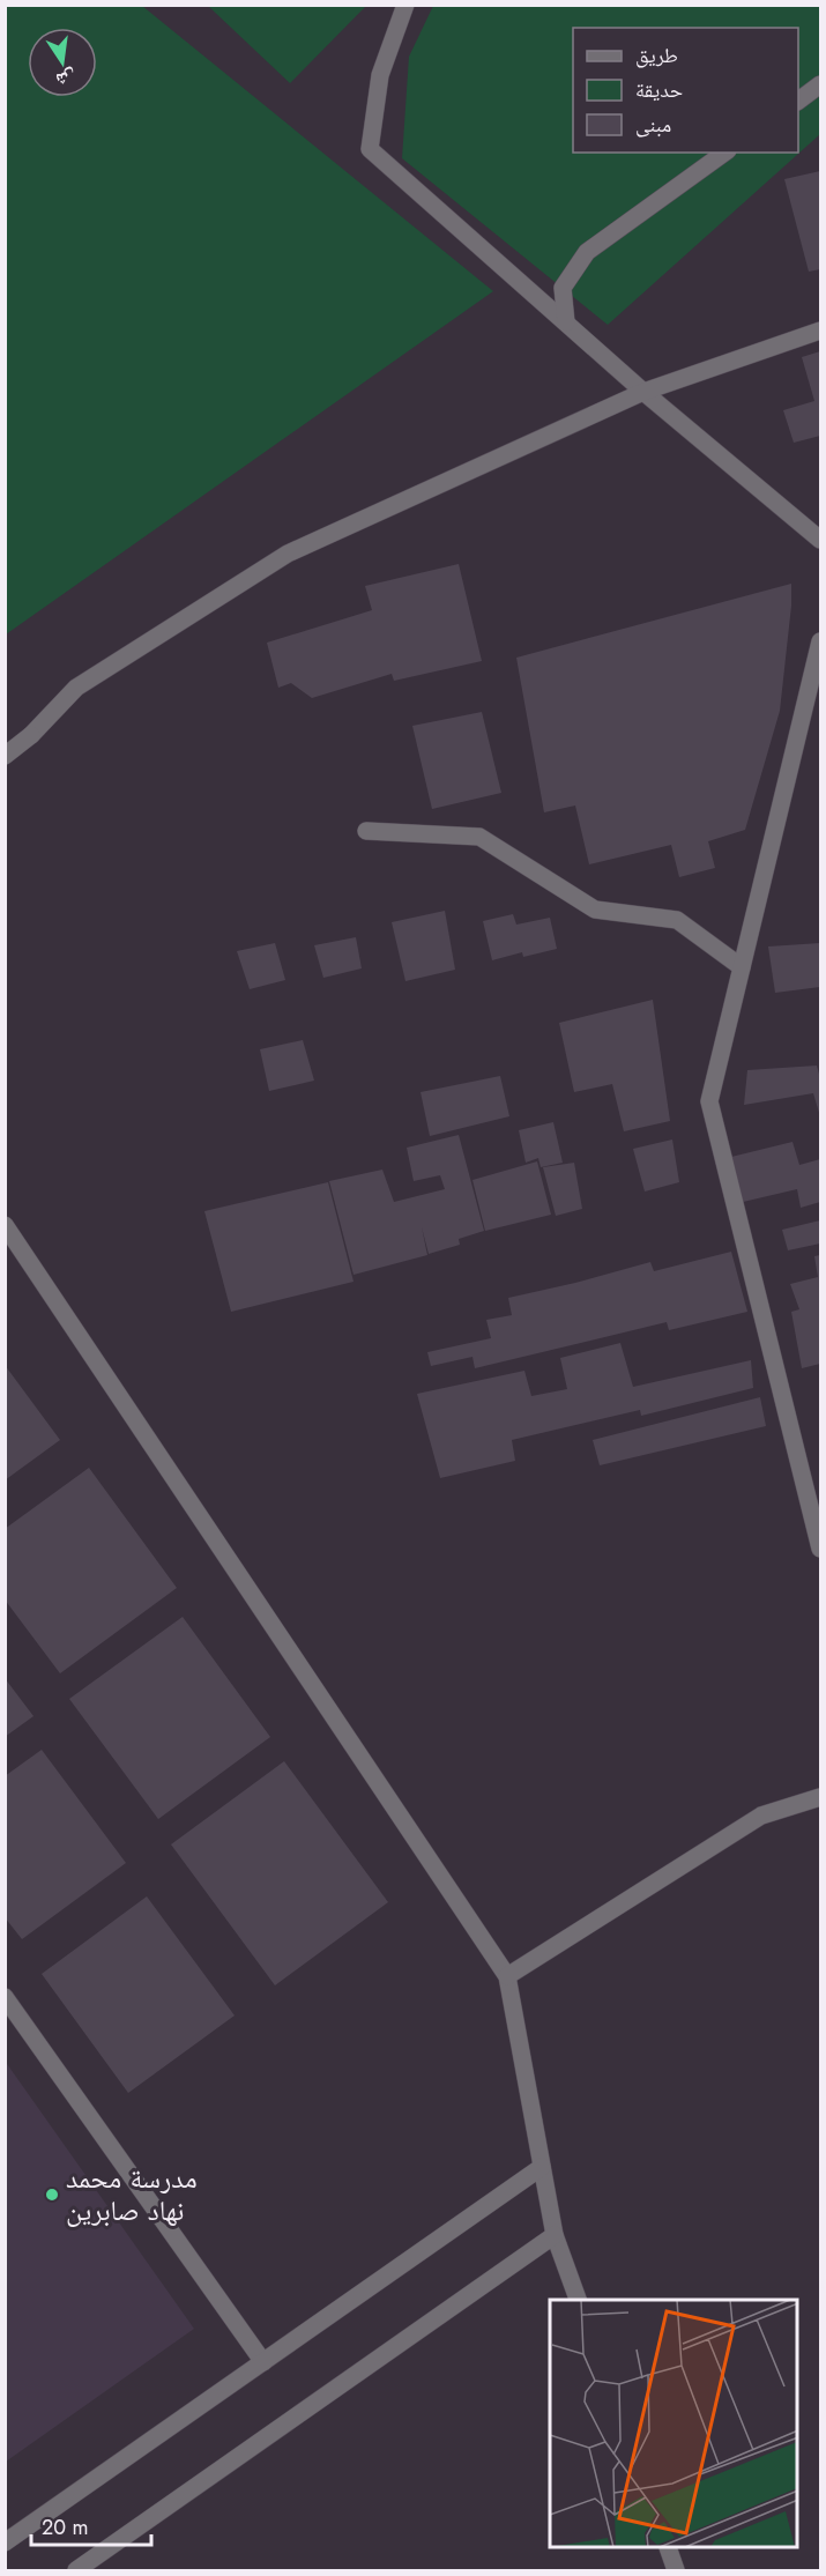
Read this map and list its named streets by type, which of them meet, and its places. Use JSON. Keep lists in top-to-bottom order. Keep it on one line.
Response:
{"places":["مدرسة محمد نهاد صابرين"],"legend":["طريق","حديقة","مبنى"],"scale_bar":"20 m","north":"bottom"}
